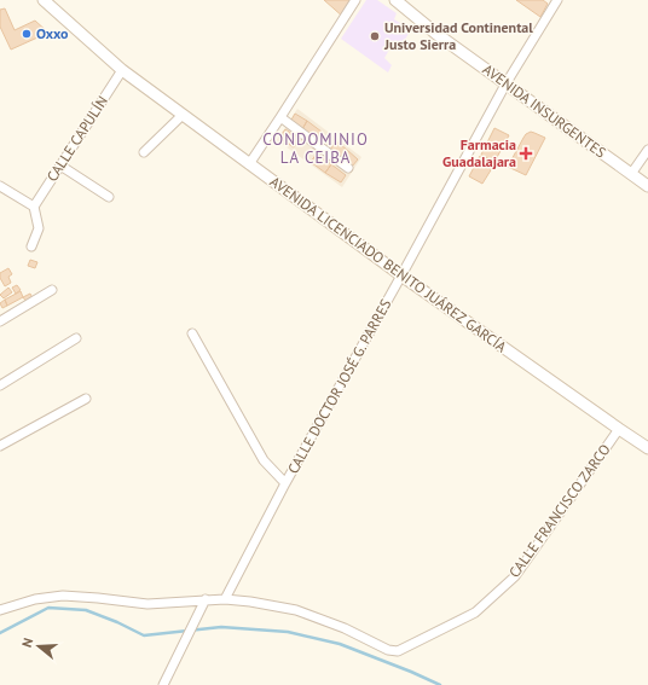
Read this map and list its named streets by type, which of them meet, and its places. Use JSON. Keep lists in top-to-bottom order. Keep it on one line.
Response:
{"streets":{"main road":["AVENIDA INSURGENTES","AVENIDA LICENCIADO BENITO JUÁREZ GARCÍA"],"street":["CALLE CAPULÍN","CALLE DOCTOR JOSÉ G. PARRES","CALLE FRANCISCO ZARCO"]},"crossings":[["AVENIDA INSURGENTES","CALLE DOCTOR JOSÉ G. PARRES"],["CALLE CAPULÍN","AVENIDA LICENCIADO BENITO JUÁREZ GARCÍA"],["AVENIDA LICENCIADO BENITO JUÁREZ GARCÍA","CALLE DOCTOR JOSÉ G. PARRES"],["AVENIDA LICENCIADO BENITO JUÁREZ GARCÍA","CALLE FRANCISCO ZARCO"],["CALLE DOCTOR JOSÉ G. PARRES","CALLE FRANCISCO ZARCO"]],"districts":["CONDOMINIO LA CEIBA"],"places":{"other":["Oxxo","Universidad Continental Justo Sierra"],"health":["Farmacia Guadalajara"]},"north":"left"}
